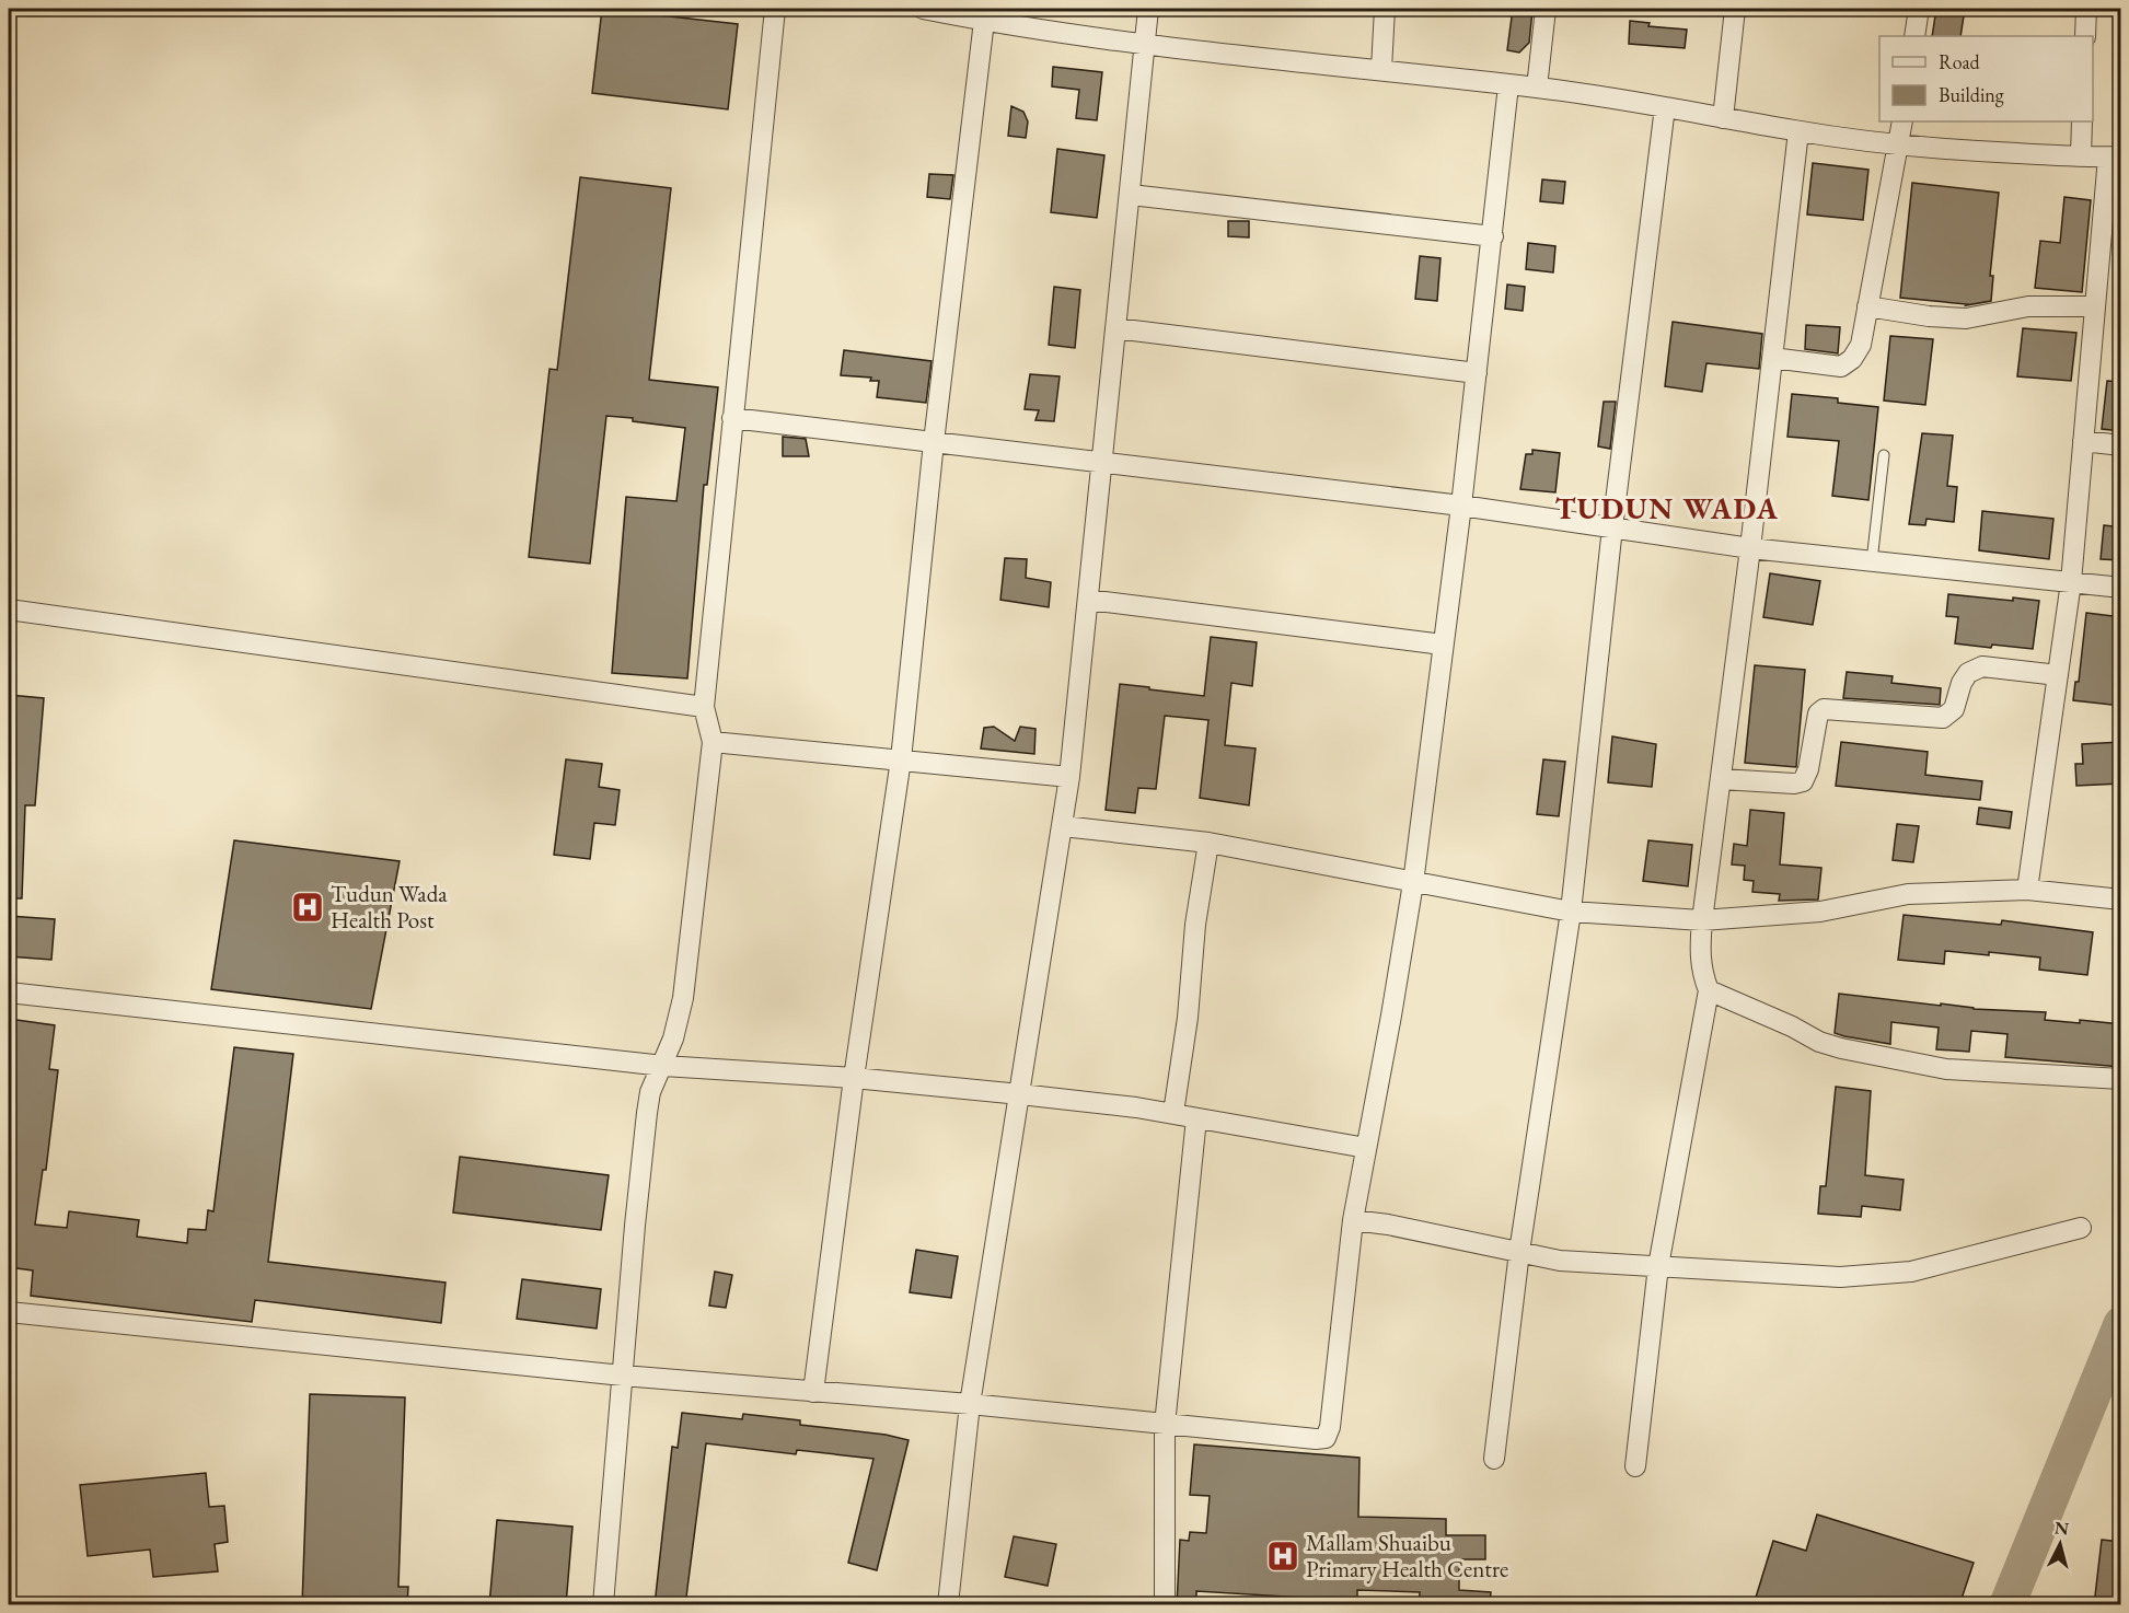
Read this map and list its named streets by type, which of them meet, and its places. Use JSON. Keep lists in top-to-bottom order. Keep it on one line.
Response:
{"districts":["TUDUN WADA"],"places":{"hospital":["Tudun Wada Health Post","Mallam Shuaibu Primary Health Centre"]},"legend":["Road","Building"],"north":"top"}
